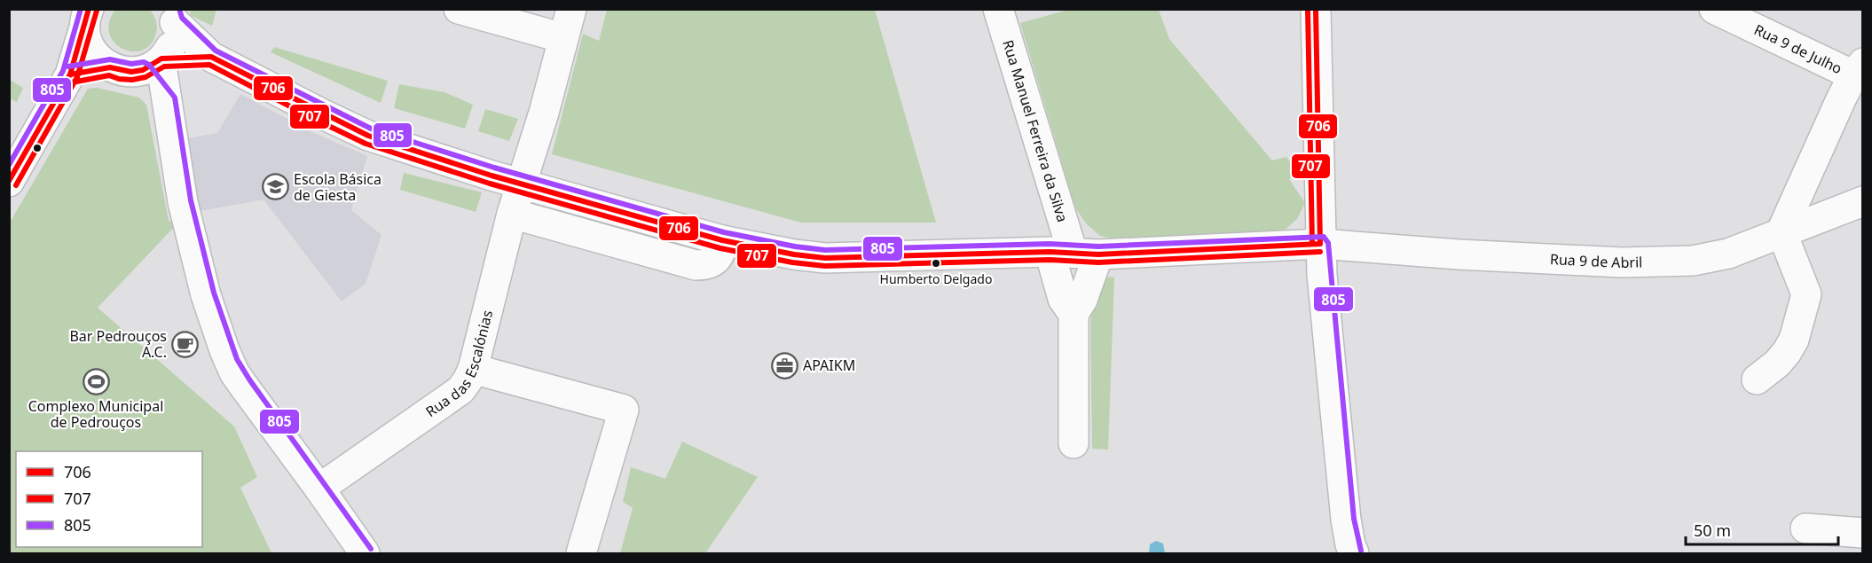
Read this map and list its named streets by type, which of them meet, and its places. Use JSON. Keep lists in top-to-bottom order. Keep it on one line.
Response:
{"streets":{"street":["Rua 9 de Julho","Rua Manuel Ferreira da Silva","Rua 9 de Abril","Rua das Escalónias"]},"crossings":[["Rua Manuel Ferreira da Silva","Rua 9 de Abril"],["Rua 9 de Abril","Rua das Escalónias"]],"places":{"school or university":["Escola Básica de Giesta"],"other":["Humberto Delgado"],"cafe":["Bar Pedrouços A.C."],"office":["APAIKM"],"sports":["Complexo Municipal de Pedrouços"]},"lines":["transit line 706","transit line 707","transit line 805"],"legend":["706","707","805"],"scale_bar":"50 m"}
